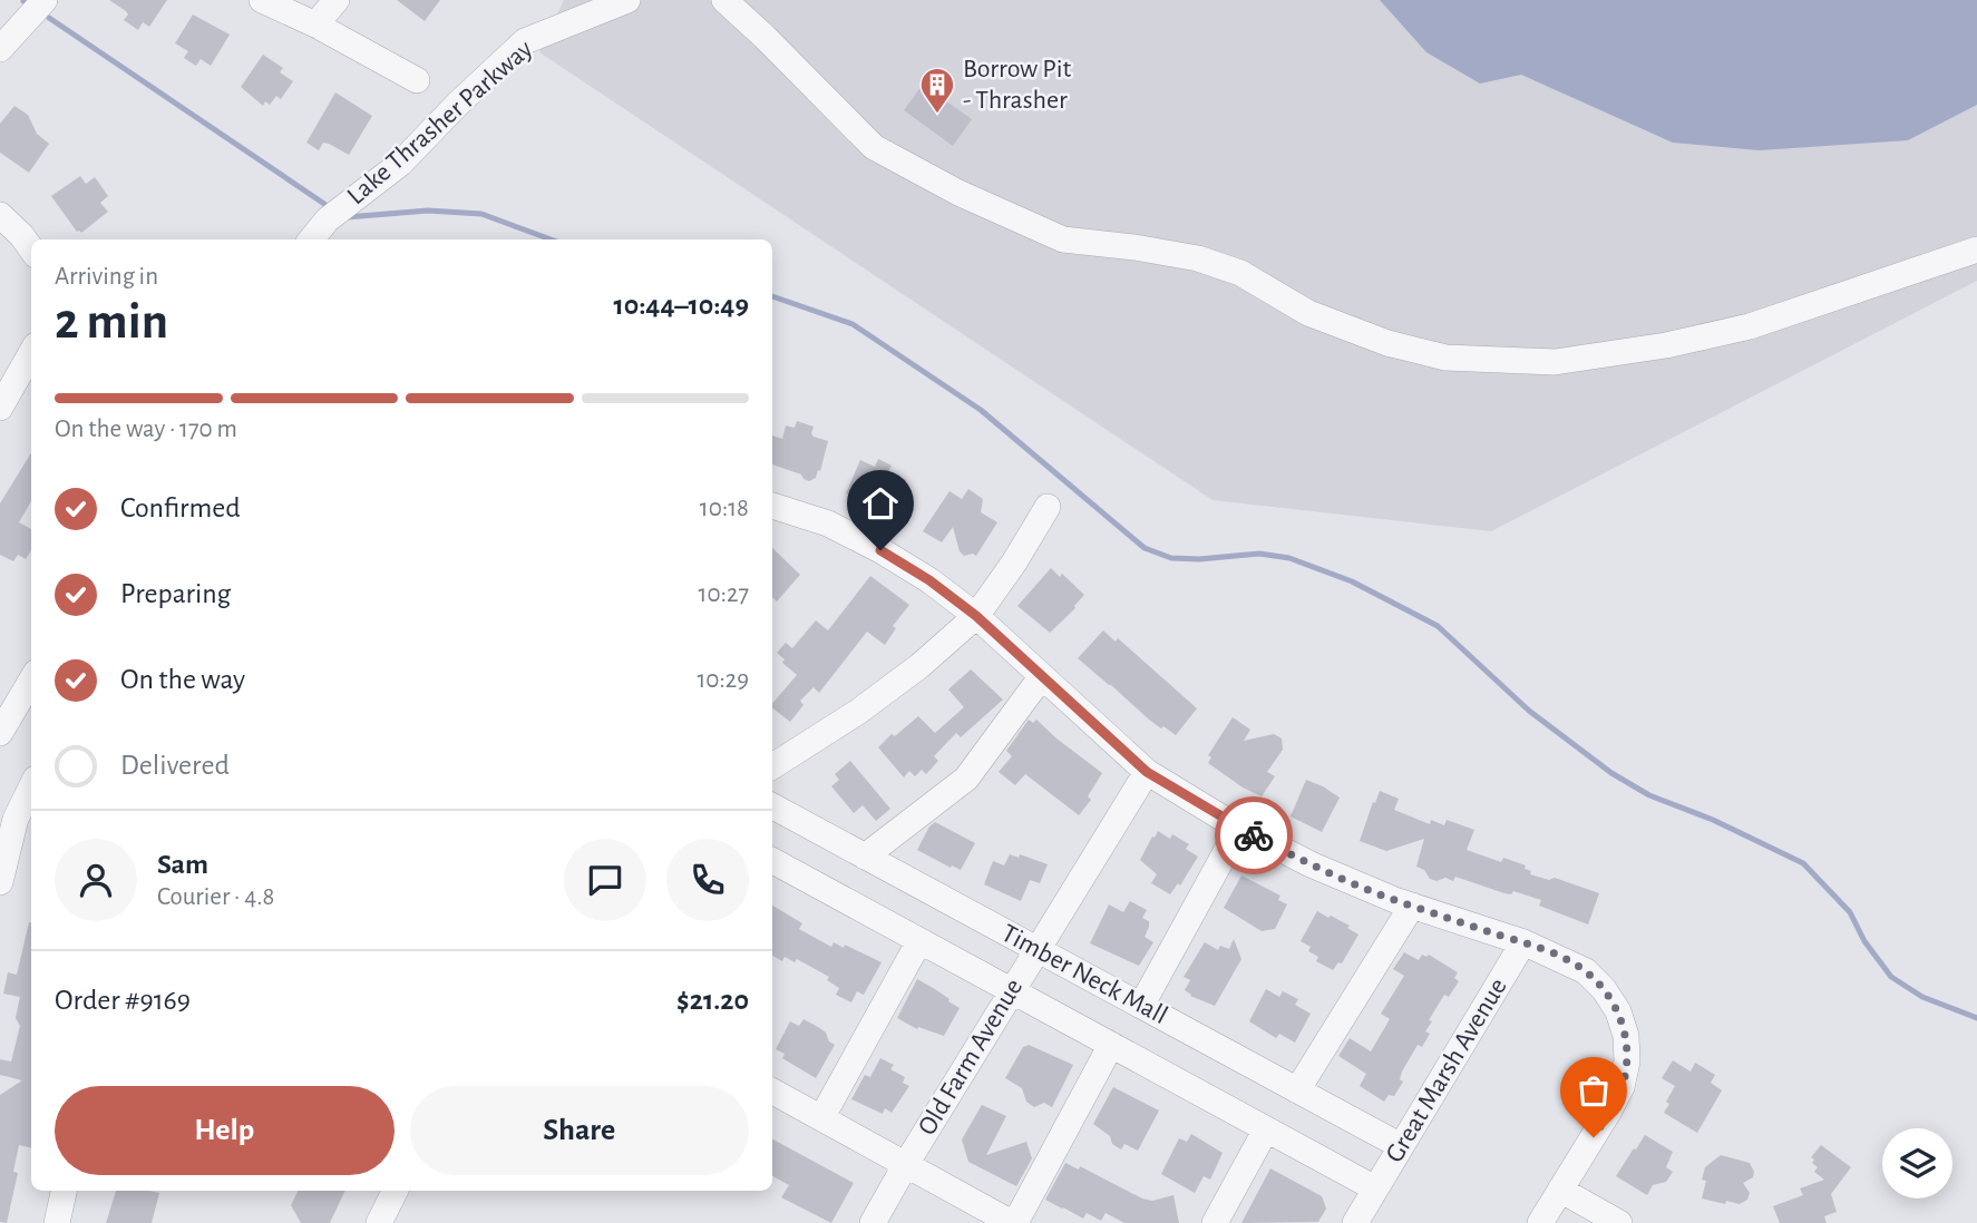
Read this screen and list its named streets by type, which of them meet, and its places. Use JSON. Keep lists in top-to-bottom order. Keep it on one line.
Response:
{"streets":{"street":["Lake Thrasher Parkway","Timber Neck Mall","Old Farm Avenue","Great Marsh Avenue"]},"crossings":[["Timber Neck Mall","Old Farm Avenue"],["Timber Neck Mall","Great Marsh Avenue"]],"places":{"building":["Borrow Pit - Thrasher"]},"page":{"heading":["2 min","Arriving in","10:44–10:49"],"panel":["Sam","Courier · 4.8","Order #9169","$21.20"],"bar":"On the way · 170 m","list":[["Confirmed","10:18"],["Preparing","10:27"],["On the way","10:29"],"Delivered"],"buttons":["Help","Share"]}}
